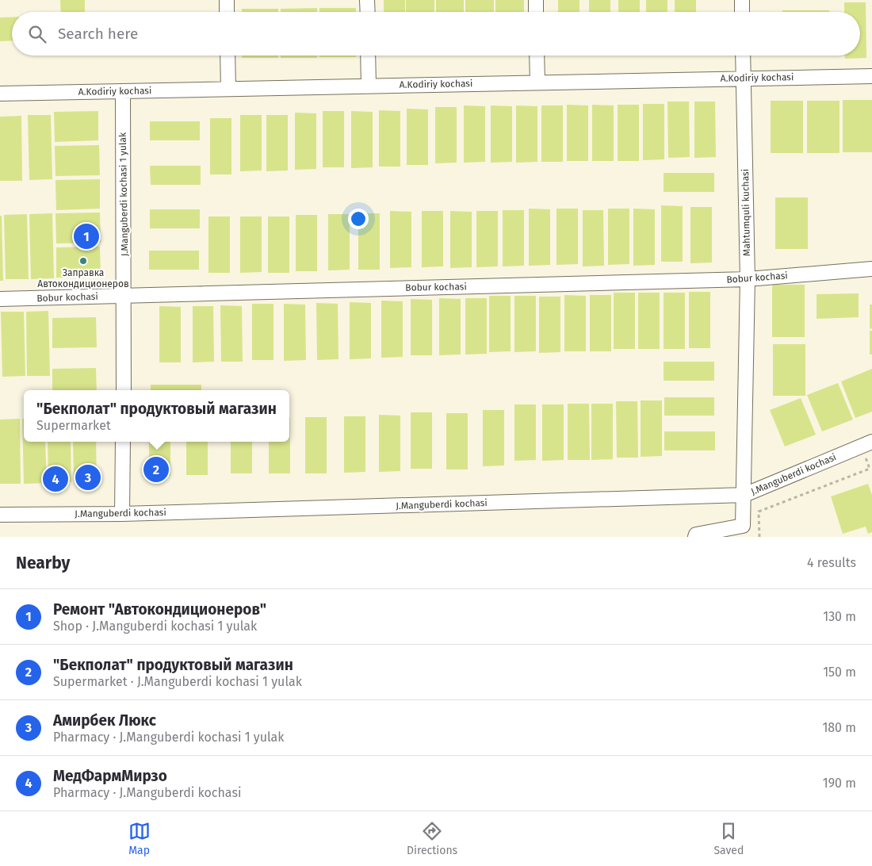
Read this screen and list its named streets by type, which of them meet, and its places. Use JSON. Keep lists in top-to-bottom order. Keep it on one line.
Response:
{"streets":{"street":["A.Kodiriy kochasi","J.Manguberdi kochasi 1 yulak","Mahtumquli kuchasi","Bobur kochasi","J.Manguberdi kochasi"]},"crossings":[["A.Kodiriy kochasi","J.Manguberdi kochasi 1 yulak"],["A.Kodiriy kochasi","Mahtumquli kuchasi"],["J.Manguberdi kochasi 1 yulak","Bobur kochasi"],["Mahtumquli kuchasi","Bobur kochasi"],["Mahtumquli kuchasi","J.Manguberdi kochasi"]],"places":["Заправка Автокондиционеров"],"page":{"search":"Search here","pins":["1","2","3","4"],"popup":["\"Бекполат\" продуктовый магазин","Supermarket"],"heading":["Nearby","4 results"],"list":[{"mark":"1","name":"Ремонт \"Автокондиционеров\"","note":"Shop · J.Manguberdi kochasi 1 yulak","value":"130 m"},{"mark":"2","name":"\"Бекполат\" продуктовый магазин","note":"Supermarket · J.Manguberdi kochasi 1 yulak","value":"150 m"},{"mark":"3","name":"Амирбек Люкс","note":"Pharmacy · J.Manguberdi kochasi 1 yulak","value":"180 m"},{"mark":"4","name":"МедФармМирзо","note":"Pharmacy · J.Manguberdi kochasi","value":"190 m"}],"nav":["Map","Directions","Saved"]}}
